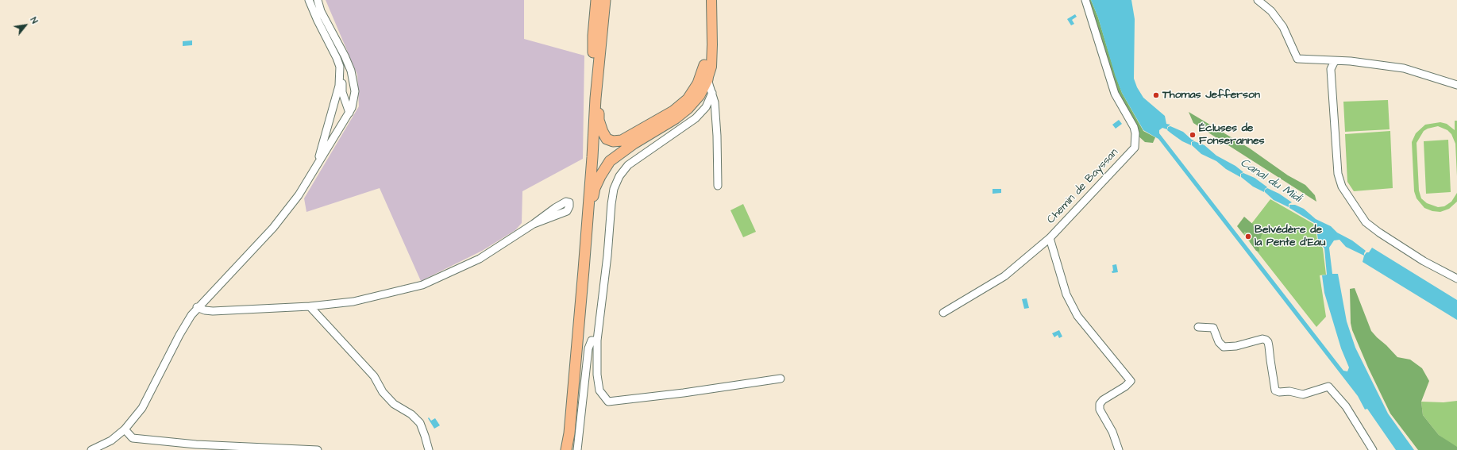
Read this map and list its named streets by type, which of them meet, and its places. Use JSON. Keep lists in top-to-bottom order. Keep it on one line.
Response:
{"streets":{"street":["Chemin de Bayssan"]},"water":["Canal du Midi"],"places":["Thomas Jefferson","Écluses de Fonserannes","Belvédère de la Pente d'Eau"],"north":"top right"}
